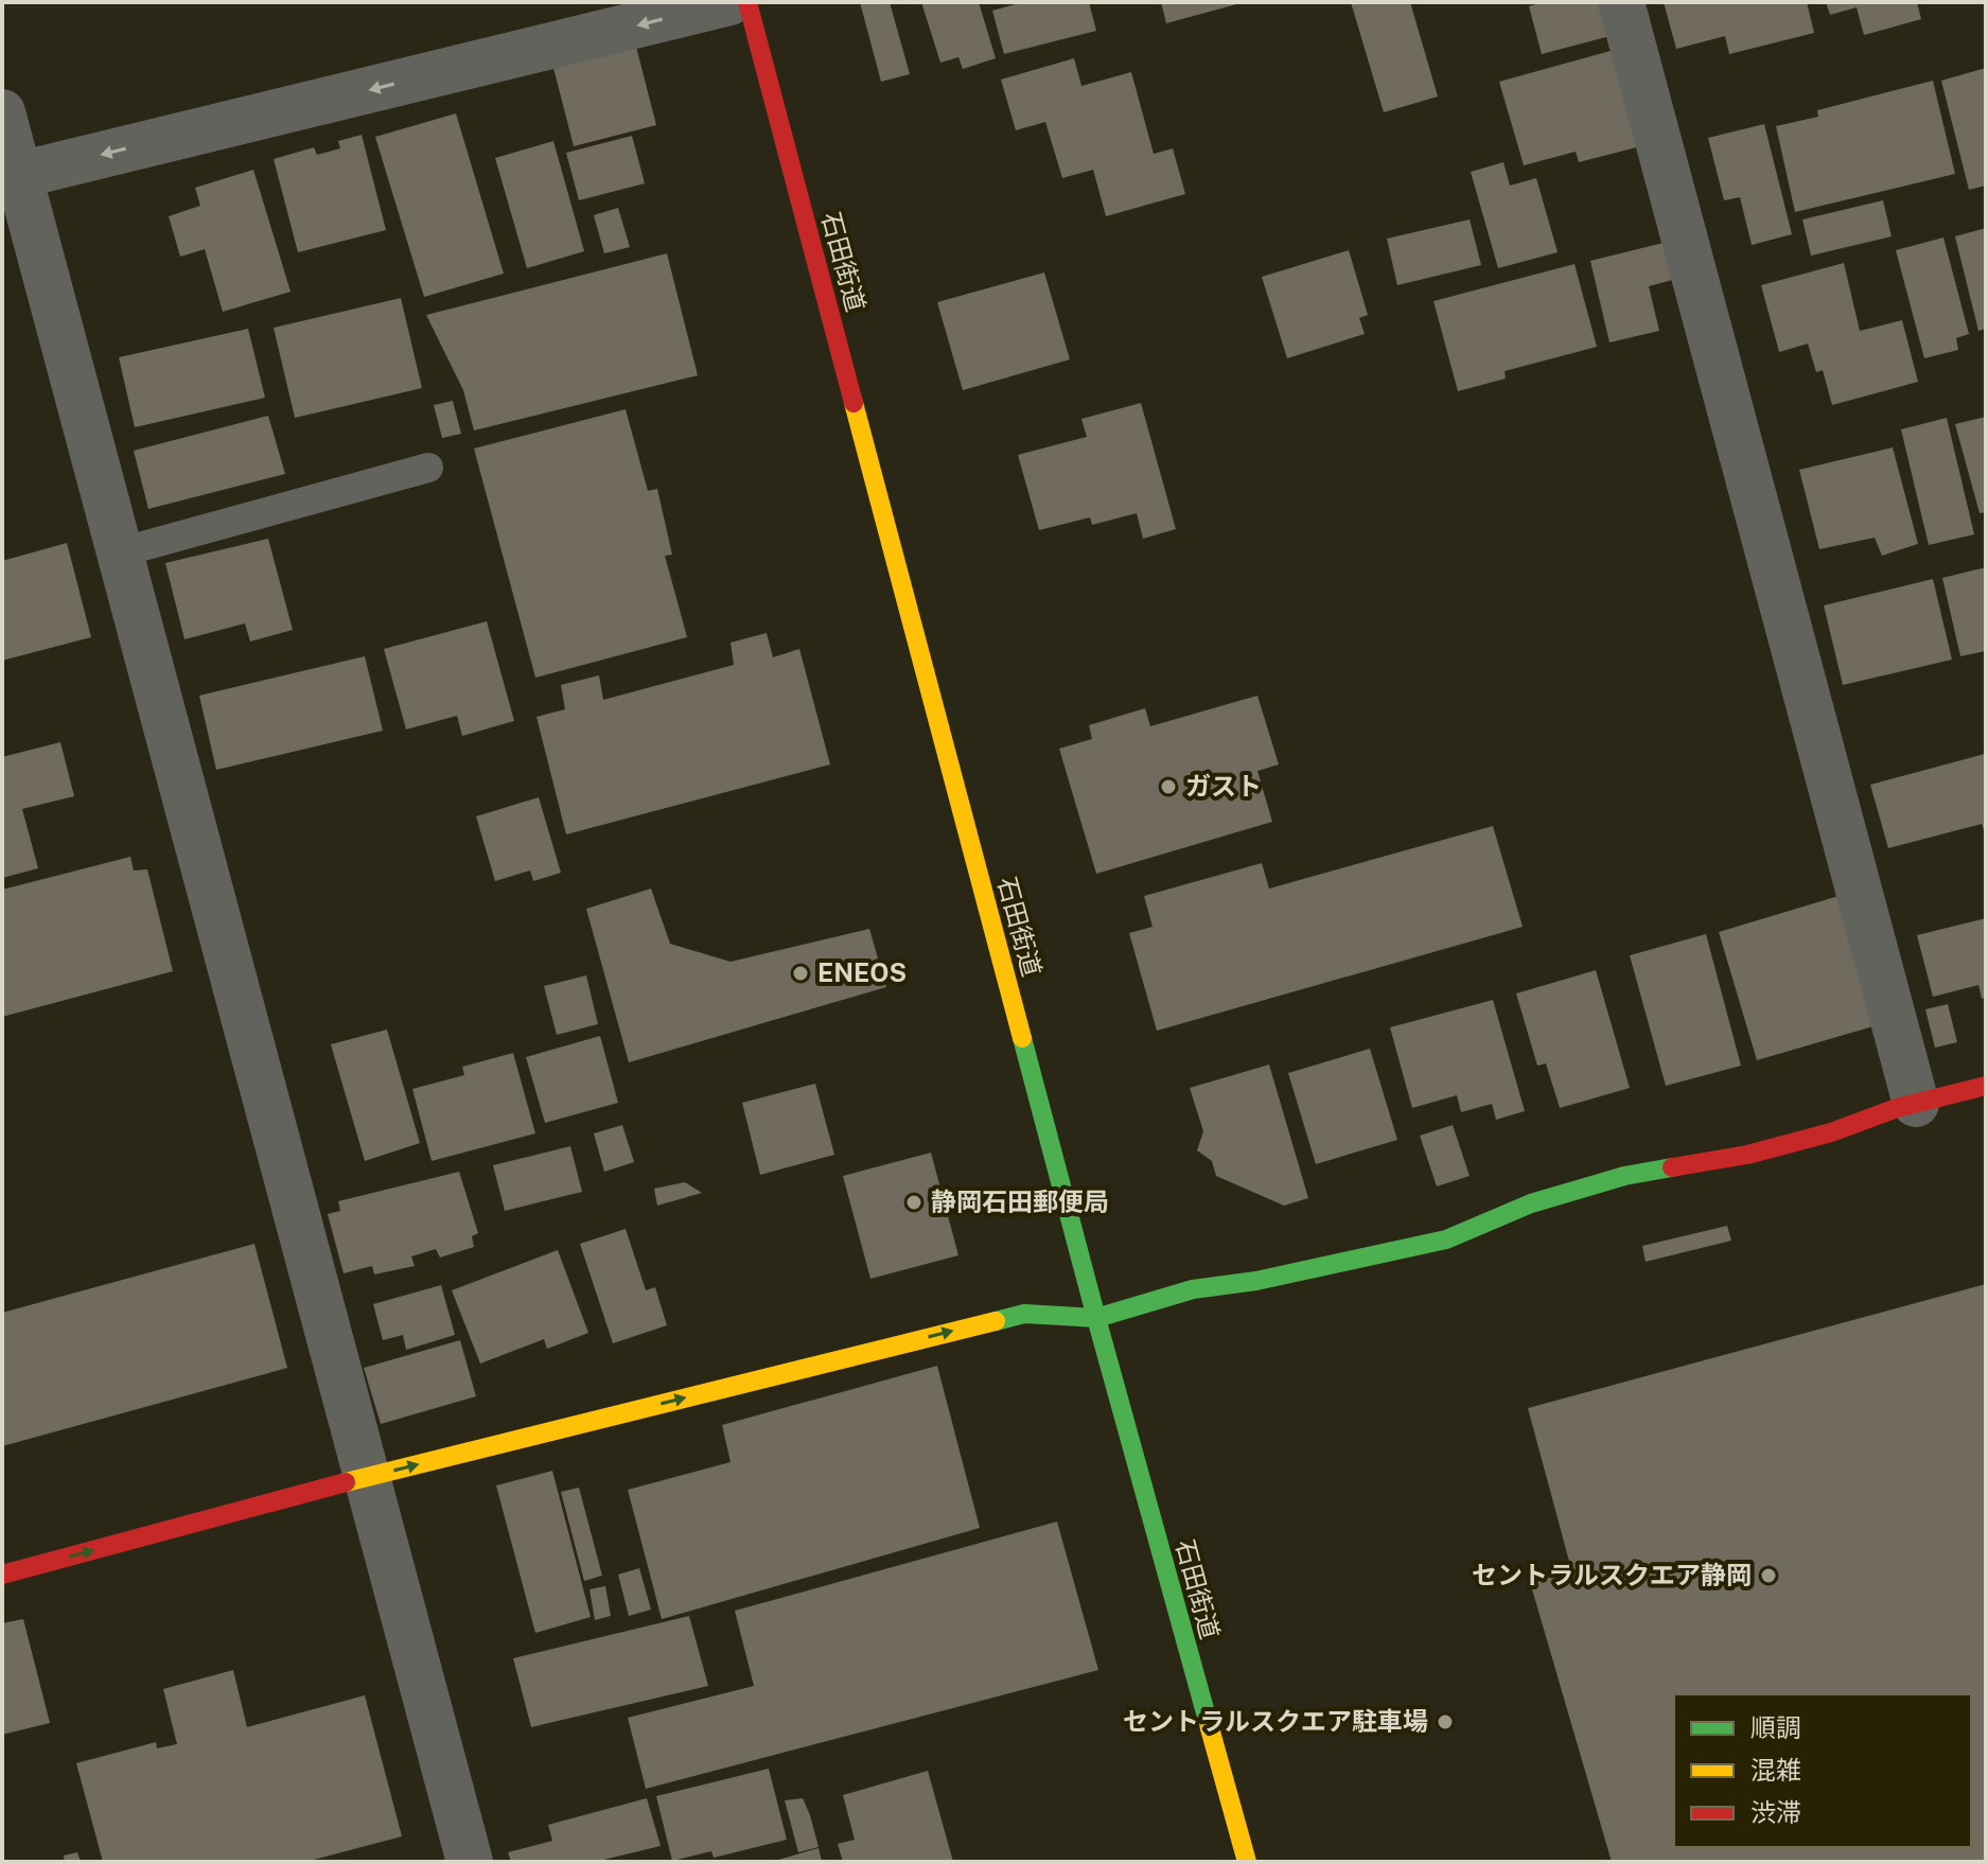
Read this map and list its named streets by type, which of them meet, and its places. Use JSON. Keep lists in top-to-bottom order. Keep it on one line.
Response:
{"streets":{"street":["石田街道"]},"places":["ガスト","ENEOS","静岡石田郵便局","セントラルスクエア静岡","セントラルスクエア駐車場"],"legend":["順調","混雑","渋滞"]}
